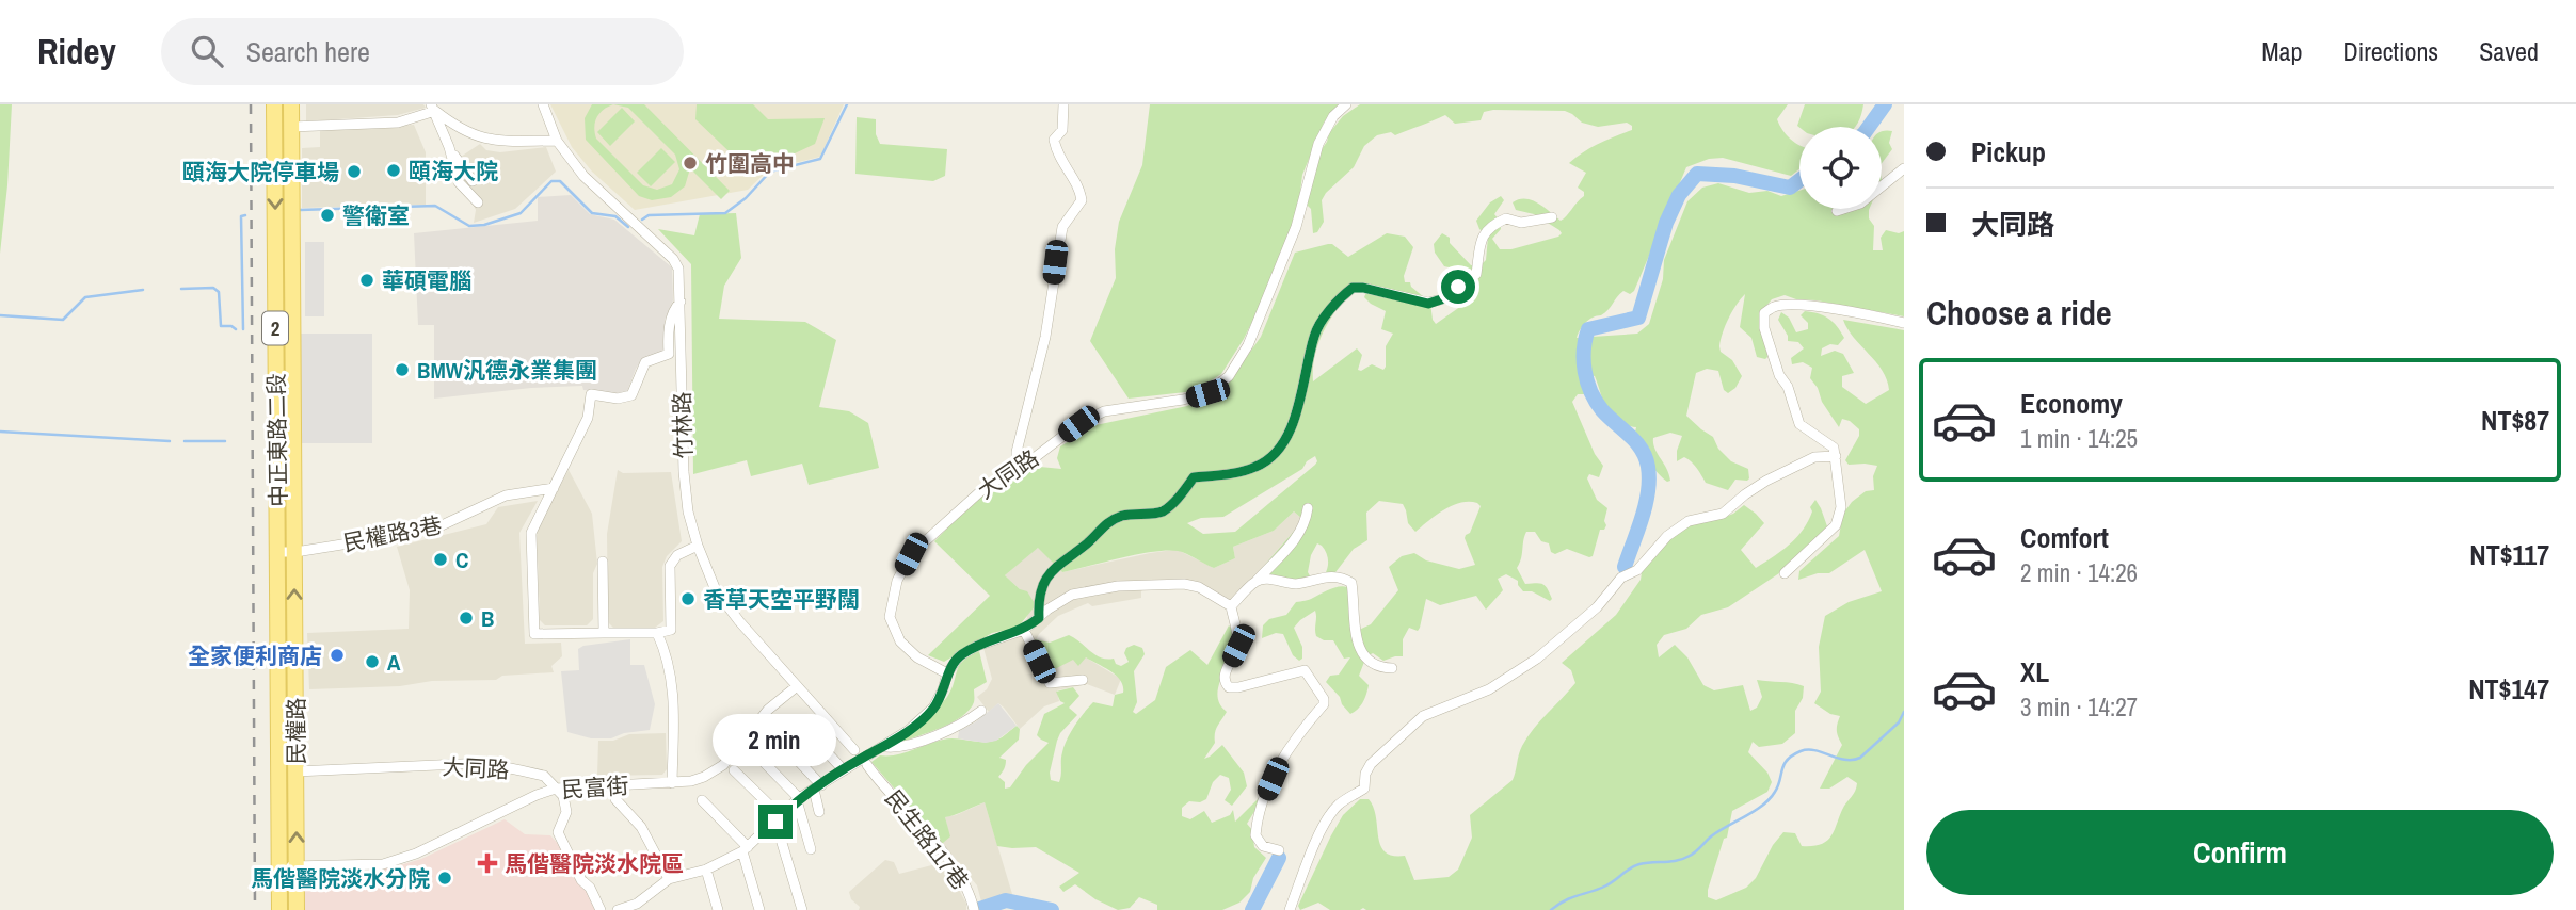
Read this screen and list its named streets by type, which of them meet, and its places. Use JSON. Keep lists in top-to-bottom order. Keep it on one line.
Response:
{"streets":{"main road":["2","中正東路二段","民權路"],"street":["竹林路","大同路","民權路3巷","民富街","民生路117巷"]},"crossings":[["竹林路","民富街"],["中正東路二段","民權路3巷"],["中正東路二段","民權路"],["大同路","民權路"],["大同路","民富街"],["民權路3巷","民權路"],["民權路","民富街"]],"places":{"other":["竹圍高中","頤海大院","頤海大院停車場","警衛室","華碩電腦","BMW汎德永業集團","C","香草天空平野闊","B","全家便利商店","A","馬偕醫院淡水分院"],"health":["馬偕醫院淡水院區"]},"page":{"header":"Ridey","search":"Search here","nav":["Map","Directions","Saved"],"banner":["Pickup","大同路"],"heading":"Choose a ride","list":[{"name":"Economy","note":"1 min · 14:25","value":"NT$87"},{"name":"Comfort","note":"2 min · 14:26","value":"NT$117"},{"name":"XL","note":"3 min · 14:27","value":"NT$147"}],"bubble":"2 min","buttons":"Confirm"}}
